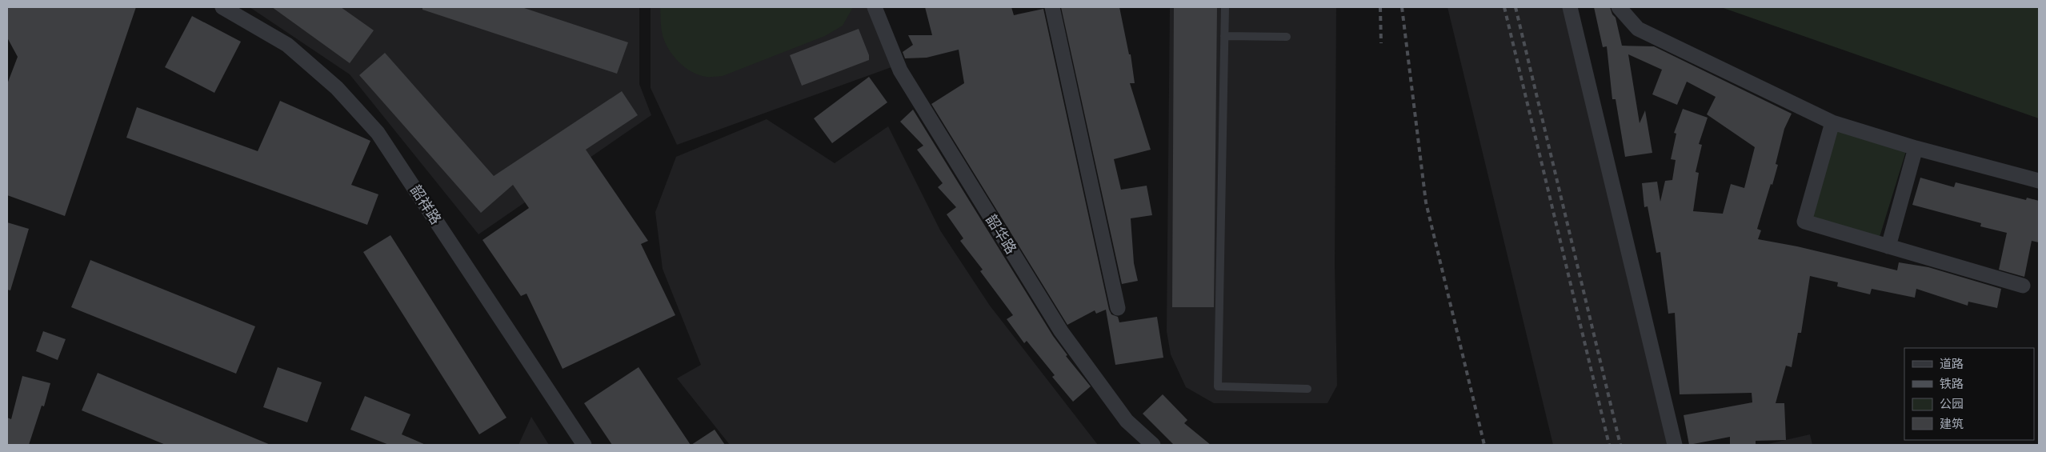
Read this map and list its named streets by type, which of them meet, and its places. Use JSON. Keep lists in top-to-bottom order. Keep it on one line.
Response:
{"streets":{"street":["韶祥路","韶华路"]},"legend":["道路","铁路","公园","建筑"]}
